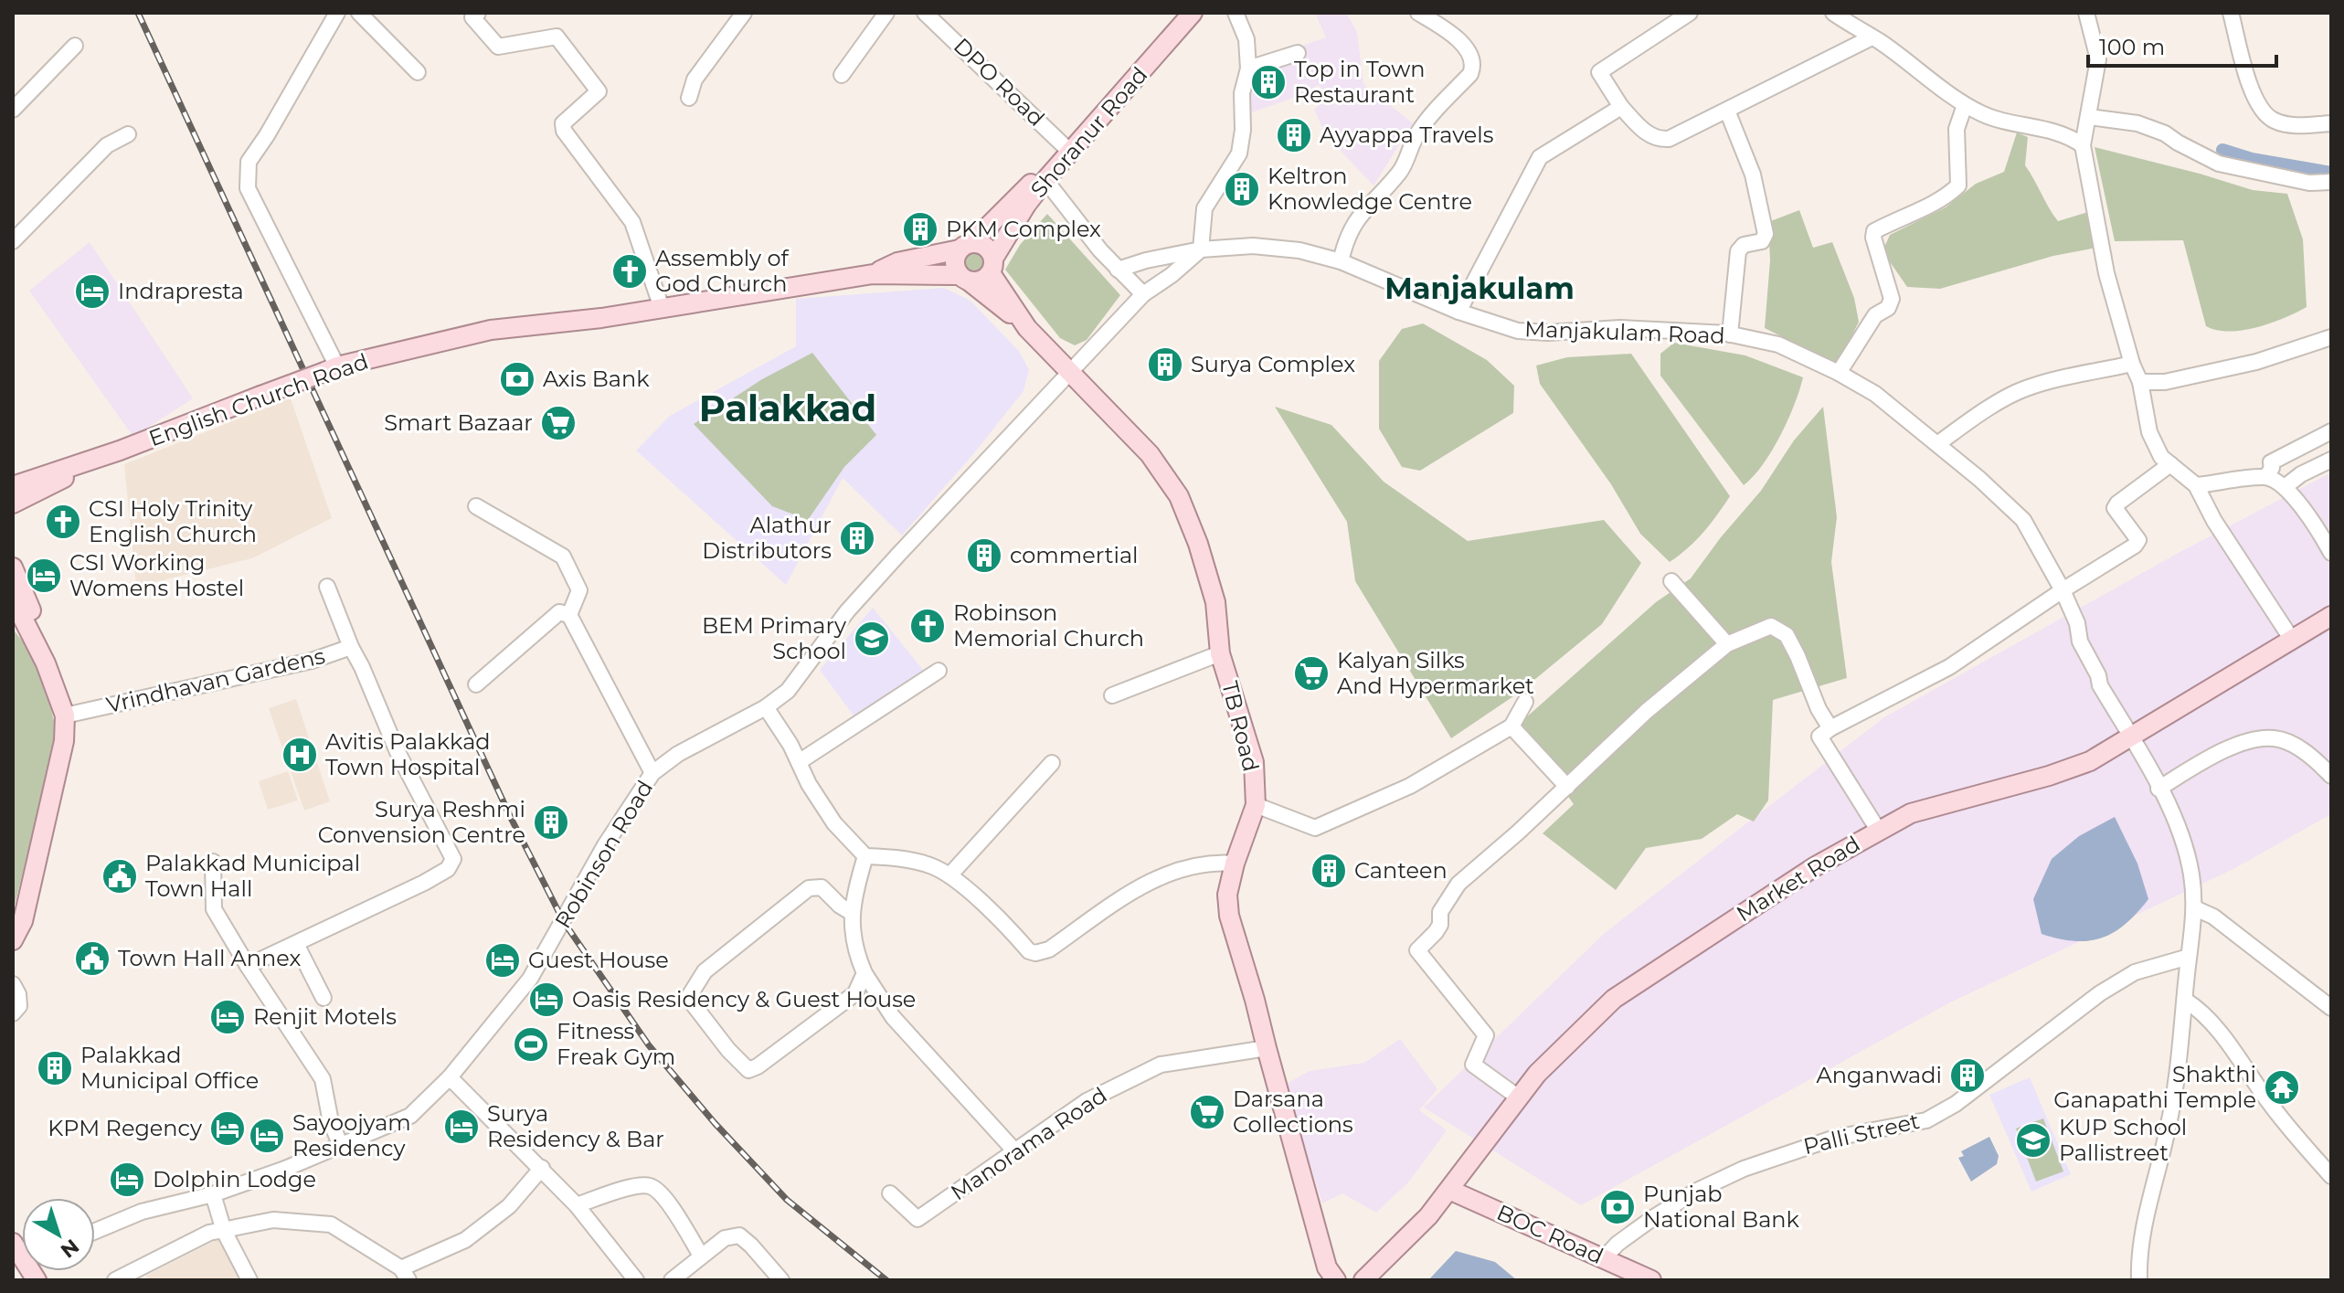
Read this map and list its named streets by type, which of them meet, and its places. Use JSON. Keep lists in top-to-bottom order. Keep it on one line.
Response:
{"streets":{"main road":["Shoranur Road","English Church Road","TB Road","Market Road","BOC Road"],"street":["DPO Road","Manjakulam Road","Vrindhavan Gardens","Robinson Road","Palli Street","Manorama Road"]},"crossings":[["DPO Road","Shoranur Road"],["Shoranur Road","English Church Road"],["Shoranur Road","TB Road"],["Manjakulam Road","Market Road"],["Manjakulam Road","Palli Street"],["English Church Road","TB Road"],["TB Road","Robinson Road"],["TB Road","Manorama Road"],["Market Road","BOC Road"],["Palli Street","BOC Road"]],"districts":["Manjakulam","Palakkad"],"places":{"building":["Top in Town Restaurant","Ayyappa Travels","Keltron Knowledge Centre","PKM Complex","Surya Complex","Alathur Distributors","commertial","Surya Reshmi Convension Centre","Canteen","Palakkad Municipal Office","Anganwadi"],"church":["Assembly of God Church","CSI Holy Trinity English Church","Robinson Memorial Church"],"hotel":["Indrapresta","CSI Working Womens Hostel","Guest House","Oasis Residency & Guest House","Renjit Motels","Surya Residency & Bar","KPM Regency","Sayoojyam Residency","Dolphin Lodge"],"bank":["Axis Bank","Punjab National Bank"],"supermarket":["Smart Bazaar","Kalyan Silks And Hypermarket","Darsana Collections"],"school or university":["BEM Primary School","KUP School Pallistreet"],"hospital":["Avitis Palakkad Town Hospital"],"public building":["Palakkad Municipal Town Hall","Town Hall Annex"],"sports":["Fitness Freak Gym"],"temple":["Shakthi Ganapathi Temple"]},"scale_bar":"100 m","north":"bottom right"}
